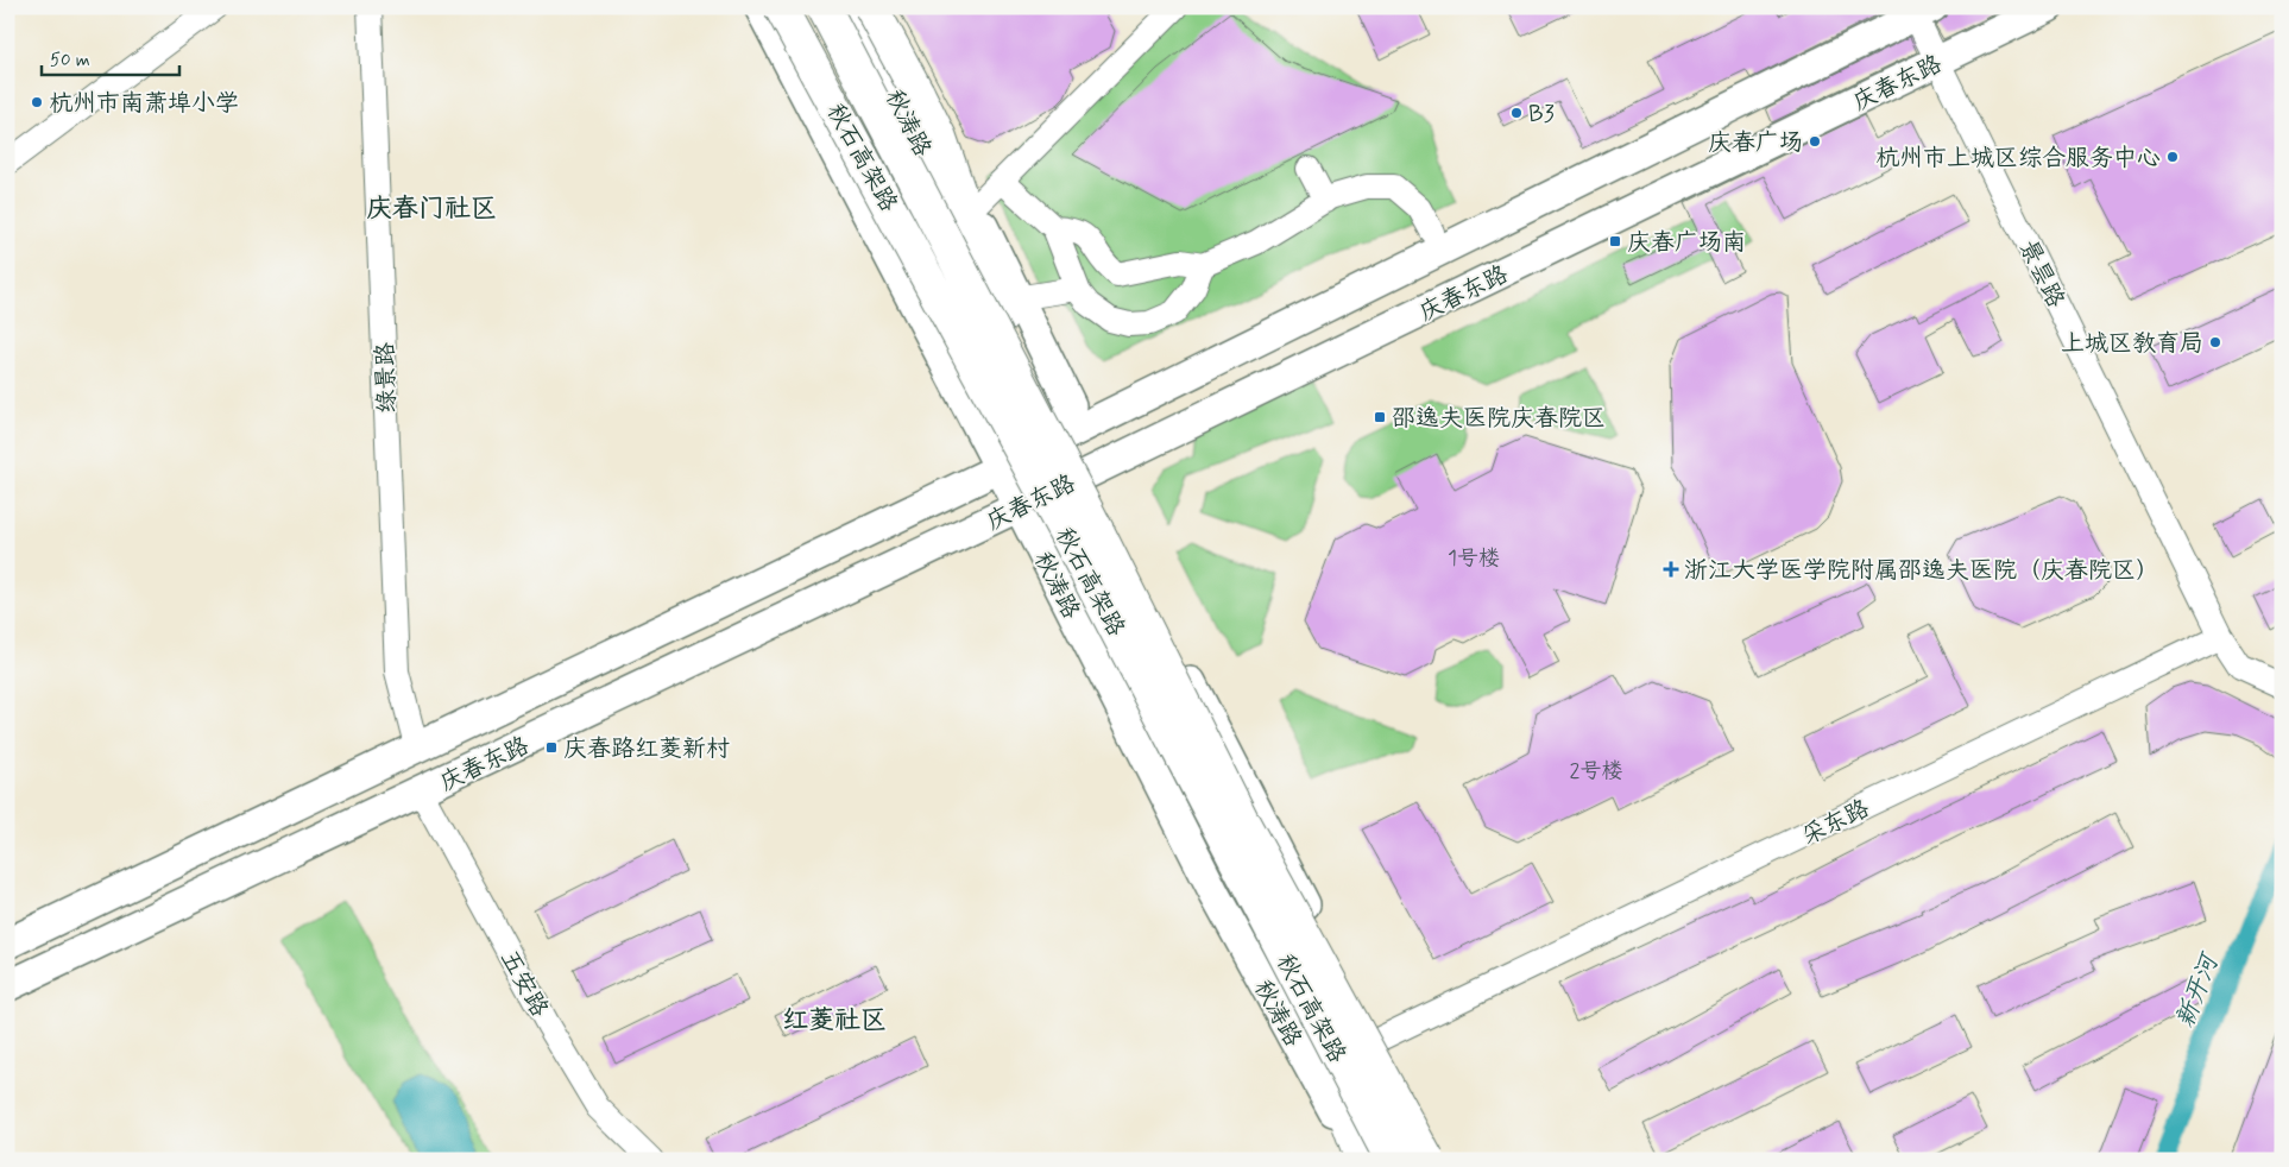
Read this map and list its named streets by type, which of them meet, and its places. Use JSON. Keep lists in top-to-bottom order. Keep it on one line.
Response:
{"streets":{"highway":["秋石高架路"],"main road":["庆春东路","秋涛路"],"street":["景昙路","绿景路","采东路","五安路"]},"crossings":[["庆春东路","秋涛路"],["庆春东路","景昙路"],["庆春东路","绿景路"],["庆春东路","五安路"],["秋涛路","采东路"],["景昙路","采东路"]],"districts":["庆春门社区","红菱社区"],"water":["新开河"],"places":{"other":["杭州市南萧埠小学","B3","庆春广场","杭州市上城区综合服务中心","上城区教育局"],"transit":["庆春广场南","邵逸夫医院庆春院区","庆春路红菱新村"],"health":["浙江大学医学院附属邵逸夫医院（庆春院区）"]},"house_numbers":["1号楼","2号楼"],"scale_bar":"50 m"}
